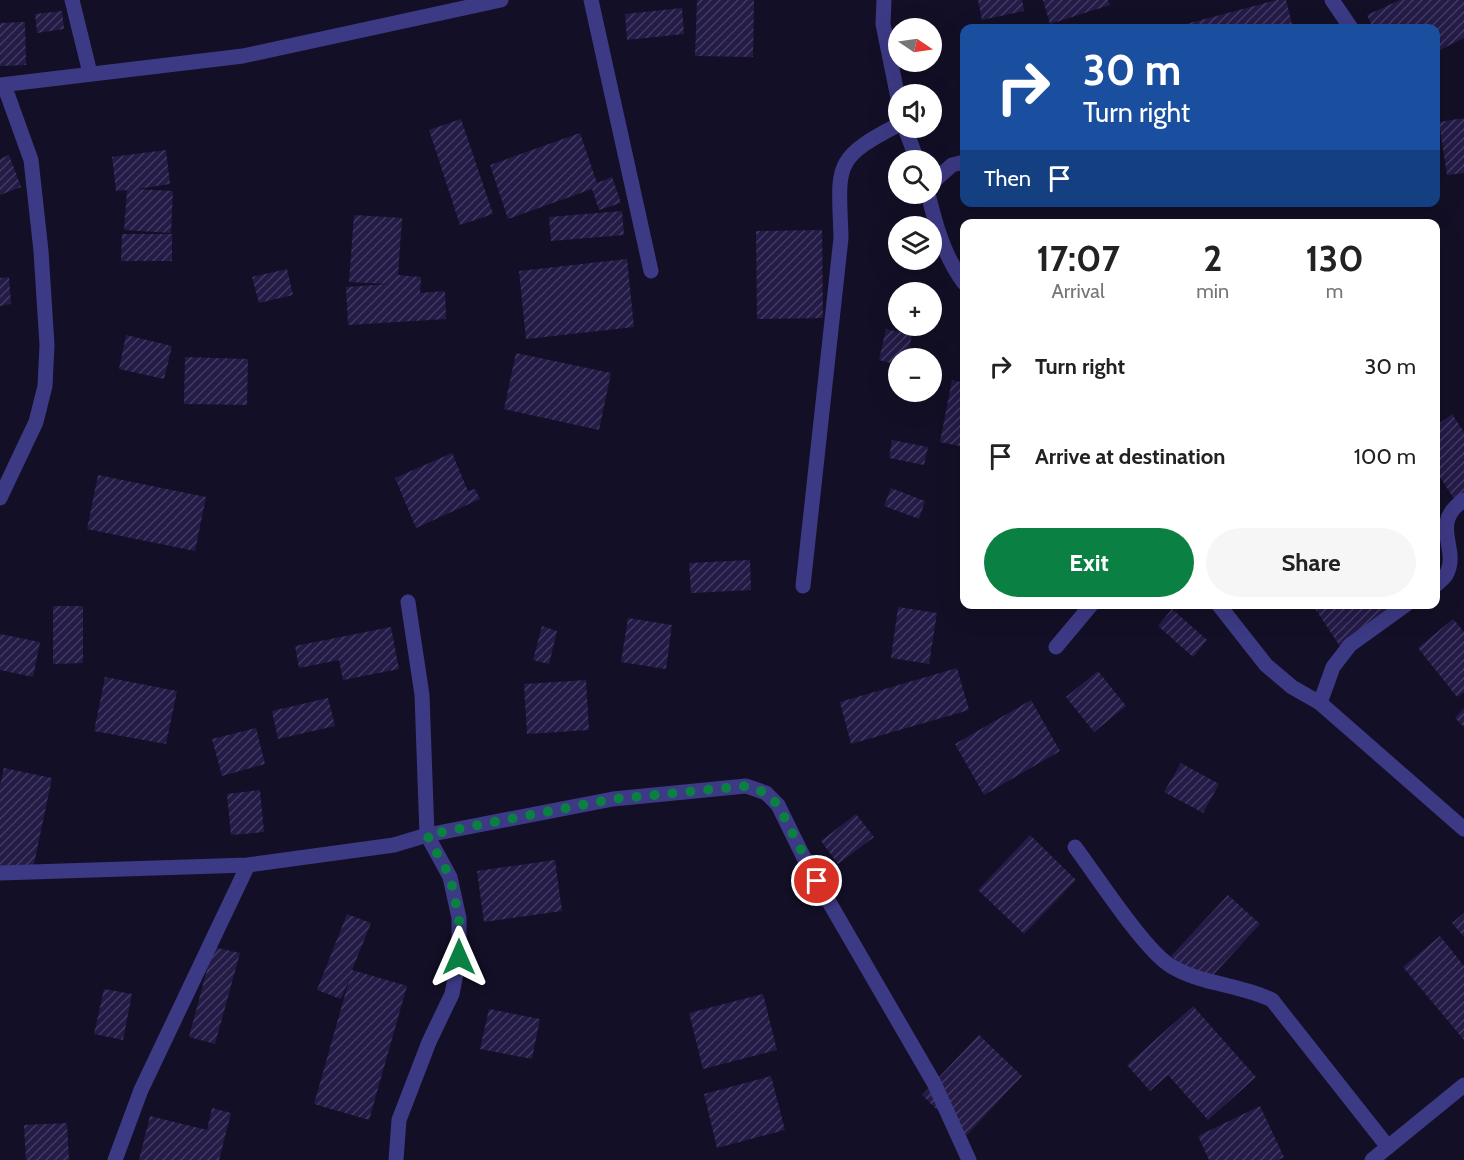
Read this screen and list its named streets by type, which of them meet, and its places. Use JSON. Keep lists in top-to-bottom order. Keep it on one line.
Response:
{"north":"right","page":{"map_buttons":["+","−"],"turn":["30 m","Turn right"],"then":"Then","eta":["17:07","Arrival","2","min","130","m"],"list":[{"name":"Turn right","value":"30 m"},{"name":"Arrive at destination","value":"100 m"}],"buttons":["Exit","Share"]}}
